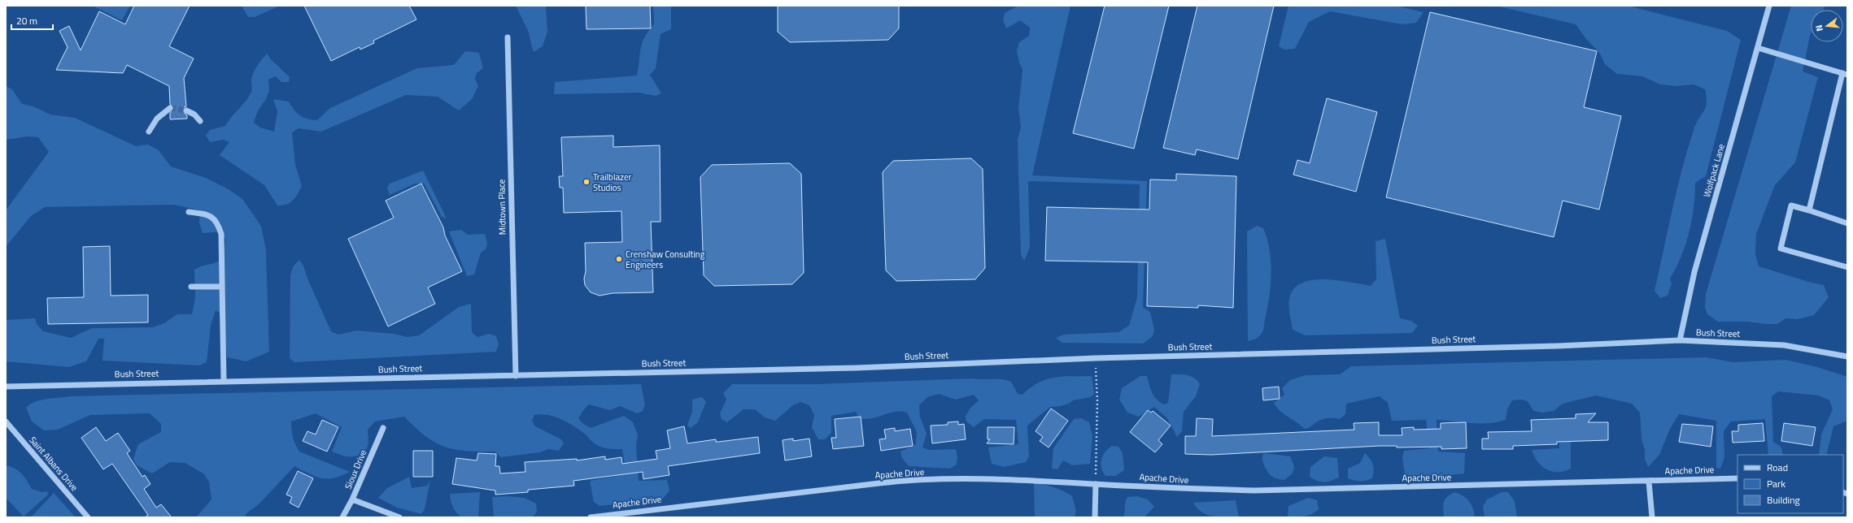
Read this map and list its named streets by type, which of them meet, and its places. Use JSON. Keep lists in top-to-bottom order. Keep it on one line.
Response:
{"streets":{"street":["Wolfpack Lane","Midtown Place","Bush Street","Saint Albans Drive","Sioux Drive","Apache Drive"]},"crossings":[["Wolfpack Lane","Bush Street"],["Midtown Place","Bush Street"]],"places":["Trailblazer Studios","Crenshaw Consulting Engineers"],"legend":["Road","Park","Building"],"scale_bar":"20 m","north":"left"}
